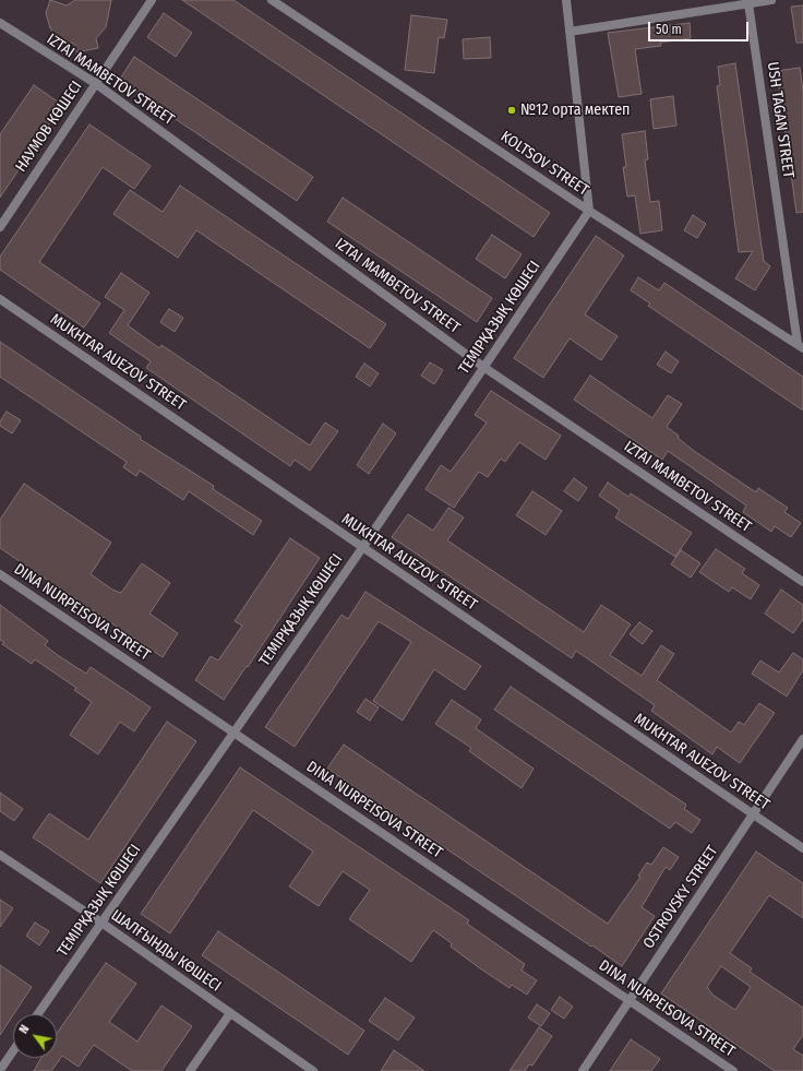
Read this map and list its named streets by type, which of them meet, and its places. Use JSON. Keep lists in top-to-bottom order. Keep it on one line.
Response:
{"streets":{"street":["IZTAI MAMBETOV STREET","USH TAGAN STREET","НАУМОВ КӨШЕСІ","KOLTSOV STREET","ТЕМІРҚАЗЫҚ КӨШЕСІ","MUKHTAR AUEZOV STREET","DINA NURPEISOVA STREET","OSTROVSKY STREET","ШАЛҒЫНДЫ КӨШЕСІ"]},"crossings":[["IZTAI MAMBETOV STREET","НАУМОВ КӨШЕСІ"],["IZTAI MAMBETOV STREET","ТЕМІРҚАЗЫҚ КӨШЕСІ"],["USH TAGAN STREET","KOLTSOV STREET"],["KOLTSOV STREET","ТЕМІРҚАЗЫҚ КӨШЕСІ"],["ТЕМІРҚАЗЫҚ КӨШЕСІ","MUKHTAR AUEZOV STREET"],["ТЕМІРҚАЗЫҚ КӨШЕСІ","DINA NURPEISOVA STREET"],["ТЕМІРҚАЗЫҚ КӨШЕСІ","ШАЛҒЫНДЫ КӨШЕСІ"],["MUKHTAR AUEZOV STREET","OSTROVSKY STREET"],["DINA NURPEISOVA STREET","OSTROVSKY STREET"]],"places":["№12 орта мектеп"],"scale_bar":"50 m","north":"top left"}
